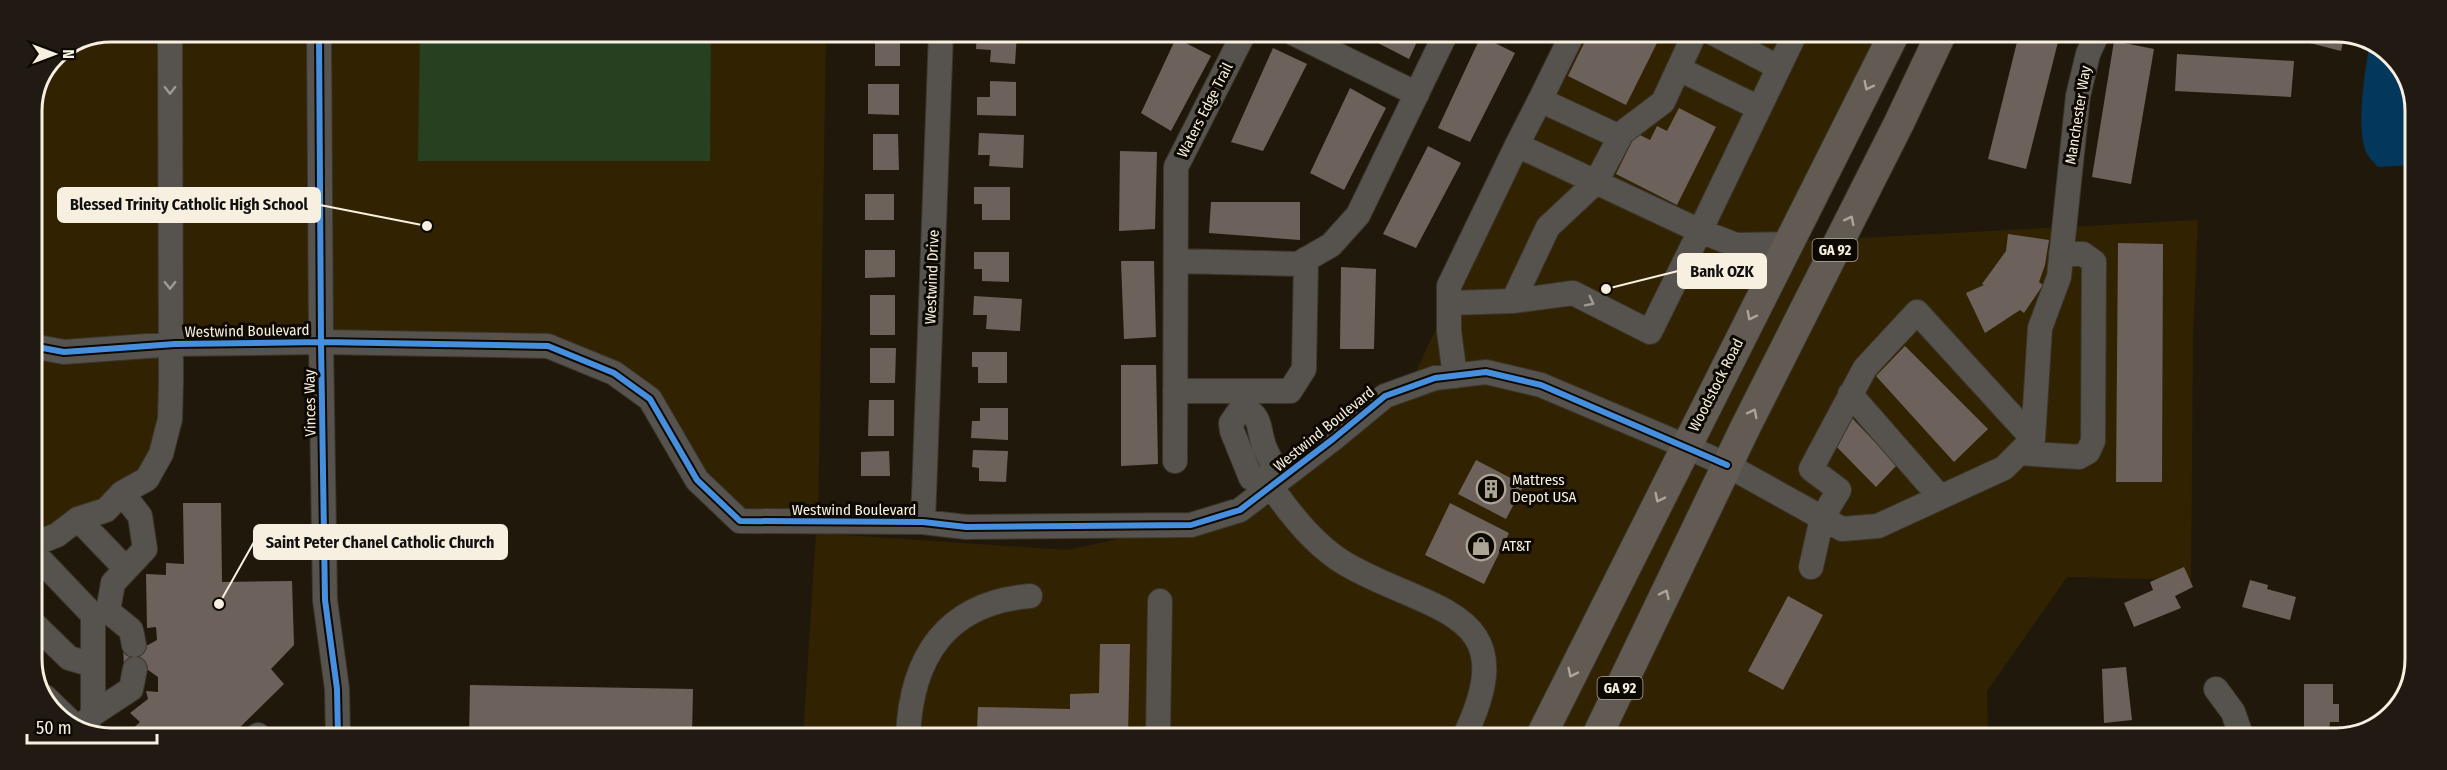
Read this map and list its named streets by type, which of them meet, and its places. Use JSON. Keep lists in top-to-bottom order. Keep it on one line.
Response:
{"streets":{"main road":["GA 92","Woodstock Road"],"street":["Waters Edge Trail","Manchester Way","Westwind Drive","Westwind Boulevard","Vinces Way"]},"crossings":[["Manchester Way","Westwind Boulevard"],["GA 92","Westwind Boulevard"],["Westwind Drive","Westwind Boulevard"],["Westwind Boulevard","Woodstock Road"],["Westwind Boulevard","Vinces Way"]],"places":{"other":["Blessed Trinity Catholic High School","Bank OZK","Saint Peter Chanel Catholic Church"],"building":["Mattress Depot USA"],"shop":["AT&T"]},"scale_bar":"50 m","north":"right"}
